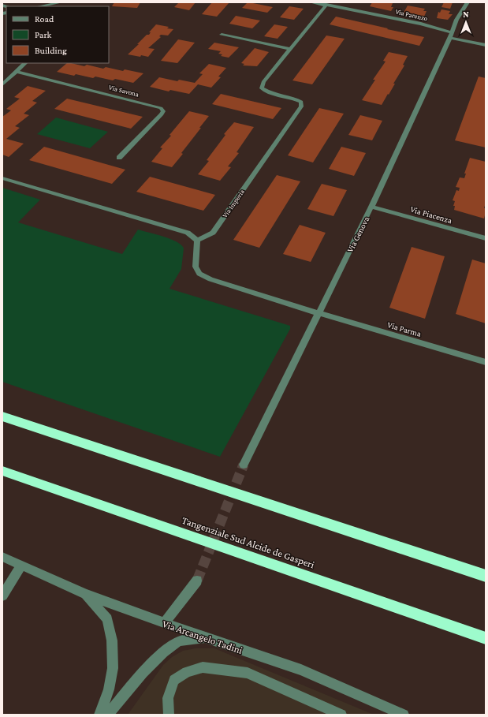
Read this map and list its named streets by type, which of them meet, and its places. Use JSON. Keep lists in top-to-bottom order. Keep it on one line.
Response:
{"streets":{"highway":["Tangenziale Sud Alcide de Gasperi"],"street":["Via Parenzo","Via Savona","Via Imperia","Via Piacenza","Via Genova","Via Parma","Via Arcangelo Tadini"]},"crossings":[["Via Parenzo","Via Imperia"],["Via Parenzo","Via Genova"],["Via Piacenza","Via Genova"],["Via Genova","Via Parma"]],"legend":["Road","Park","Building"],"north":"top"}
